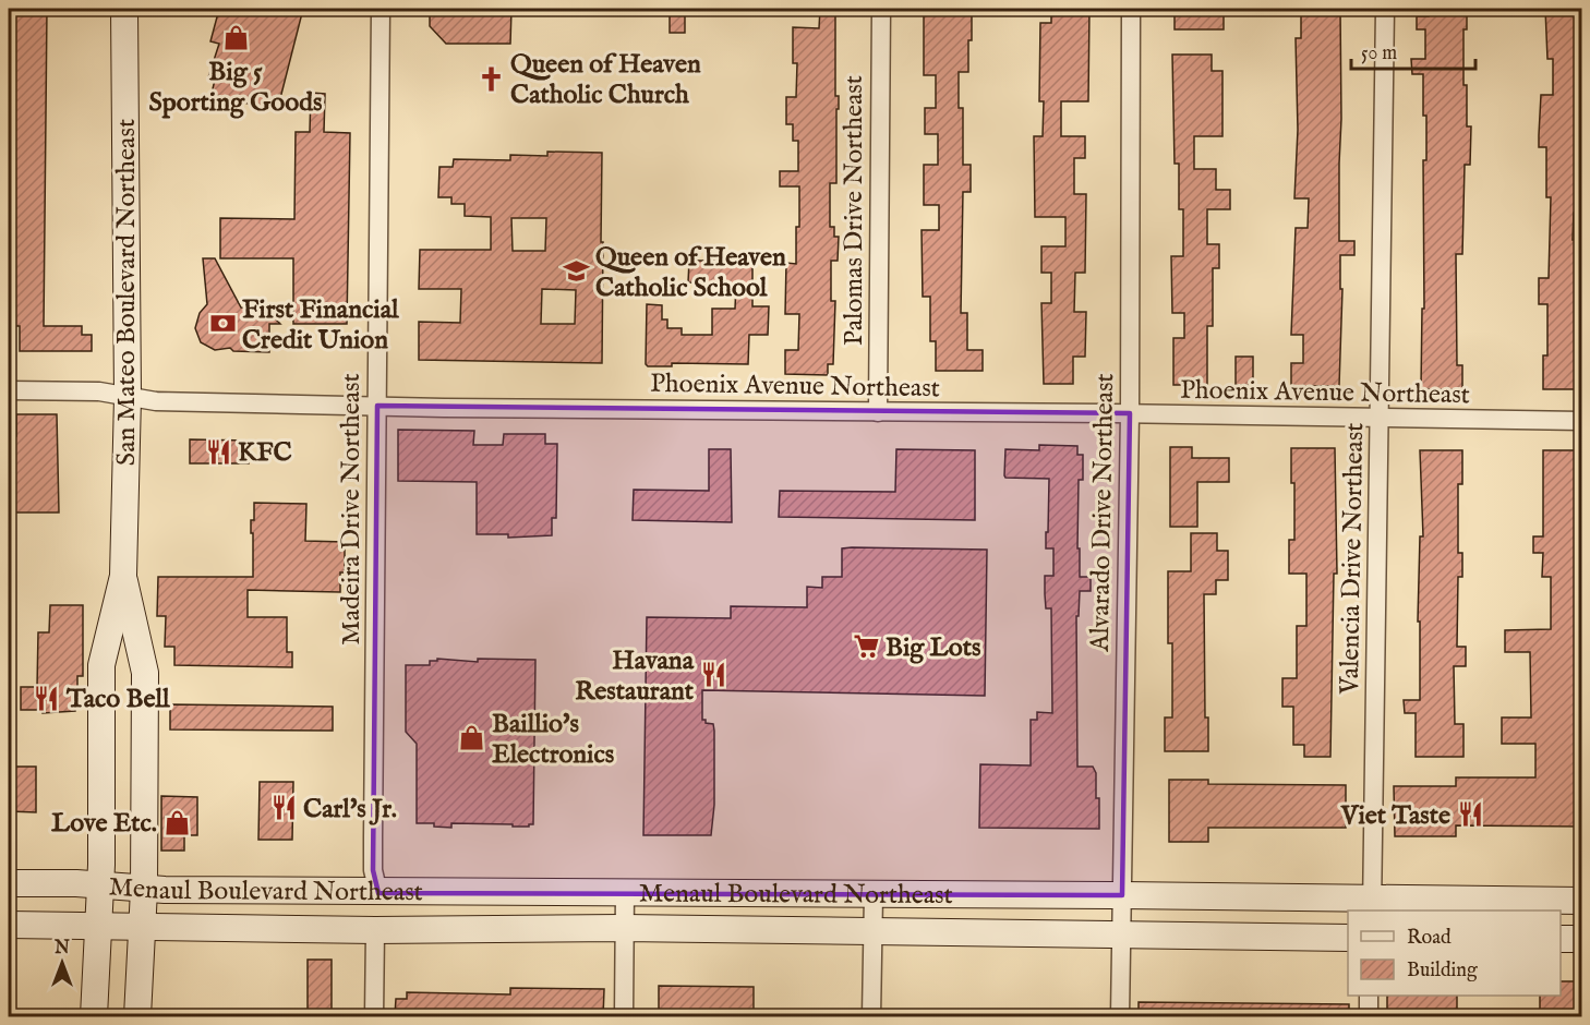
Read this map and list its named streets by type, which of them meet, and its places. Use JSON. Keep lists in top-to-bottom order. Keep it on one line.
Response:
{"streets":{"main road":["San Mateo Boulevard Northeast","Menaul Boulevard Northeast"],"street":["Palomas Drive Northeast","Phoenix Avenue Northeast","Madeira Drive Northeast","Alvarado Drive Northeast","Valencia Drive Northeast"]},"crossings":[["Palomas Drive Northeast","Phoenix Avenue Northeast"],["San Mateo Boulevard Northeast","Phoenix Avenue Northeast"],["San Mateo Boulevard Northeast","Menaul Boulevard Northeast"],["Phoenix Avenue Northeast","Madeira Drive Northeast"],["Phoenix Avenue Northeast","Alvarado Drive Northeast"],["Phoenix Avenue Northeast","Valencia Drive Northeast"],["Madeira Drive Northeast","Menaul Boulevard Northeast"],["Alvarado Drive Northeast","Menaul Boulevard Northeast"],["Valencia Drive Northeast","Menaul Boulevard Northeast"]],"places":{"shop":["Big 5 Sporting Goods","Baillio's Electronics","Love Etc."],"church":["Queen of Heaven Catholic Church"],"school or university":["Queen of Heaven Catholic School"],"bank":["First Financial Credit Union"],"restaurant":["KFC","Havana Restaurant","Taco Bell","Carl's Jr.","Viet Taste"],"supermarket":["Big Lots"]},"legend":["Road","Building"],"scale_bar":"50 m","north":"top"}
